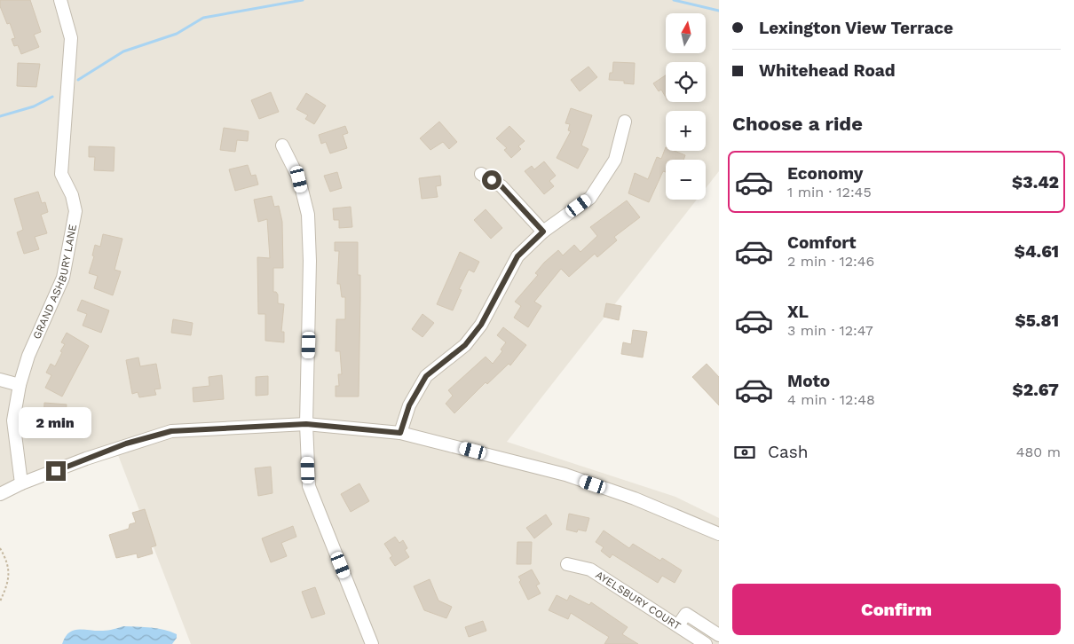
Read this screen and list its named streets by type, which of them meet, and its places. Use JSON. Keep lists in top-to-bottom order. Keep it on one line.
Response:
{"streets":{"street":["GRAND ASHBURY LANE","AYELSBURY COURT"]},"north":"top","page":{"banner":["Lexington View Terrace","Whitehead Road"],"map_buttons":["+","−"],"heading":"Choose a ride","list":[{"name":"Economy","note":"1 min · 12:45","value":"$3.42"},{"name":"Comfort","note":"2 min · 12:46","value":"$4.61"},{"name":"XL","note":"3 min · 12:47","value":"$5.81"},{"name":"Moto","note":"4 min · 12:48","value":"$2.67"}],"bubble":"2 min","pay":["Cash","480 m"],"buttons":"Confirm"}}
